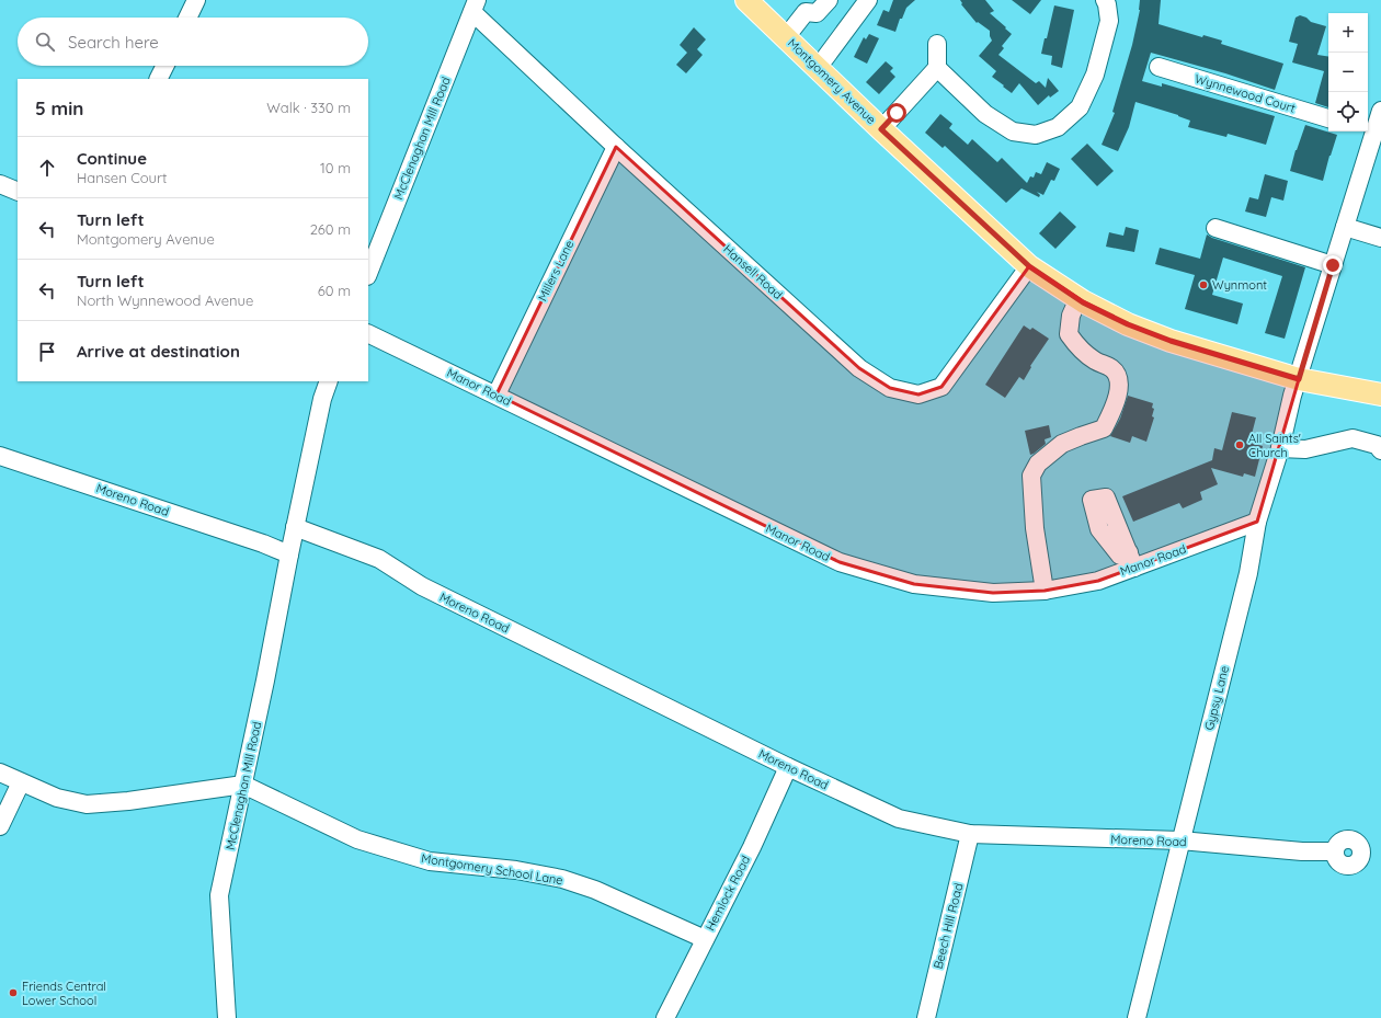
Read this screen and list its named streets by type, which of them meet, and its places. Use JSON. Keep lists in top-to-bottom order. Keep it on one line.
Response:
{"streets":{"main road":["Montgomery Avenue"],"street":["Wynnewood Court","McClenaghan Mill Road","Millers Lane","Hansell Road","Manor Road","Moreno Road","Gypsy Lane","Montgomery School Lane","Hemlock Road","Beech Hill Road"]},"crossings":[["Montgomery Avenue","Hansell Road"],["Montgomery Avenue","Gypsy Lane"],["McClenaghan Mill Road","Hansell Road"],["McClenaghan Mill Road","Moreno Road"],["McClenaghan Mill Road","Montgomery School Lane"],["Millers Lane","Hansell Road"],["Millers Lane","Manor Road"],["Manor Road","Gypsy Lane"],["Moreno Road","Gypsy Lane"],["Moreno Road","Hemlock Road"],["Moreno Road","Beech Hill Road"],["Montgomery School Lane","Hemlock Road"]],"places":["Wynmont","All Saints' Church","Friends Central Lower School"],"page":{"map_buttons":["+","−"],"search":"Search here","heading":["5 min","Walk · 330 m"],"list":[["Continue","Hansen Court","10 m"],["Turn left","Montgomery Avenue","260 m"],["Turn left","North Wynnewood Avenue","60 m"],"Arrive at destination"]}}
